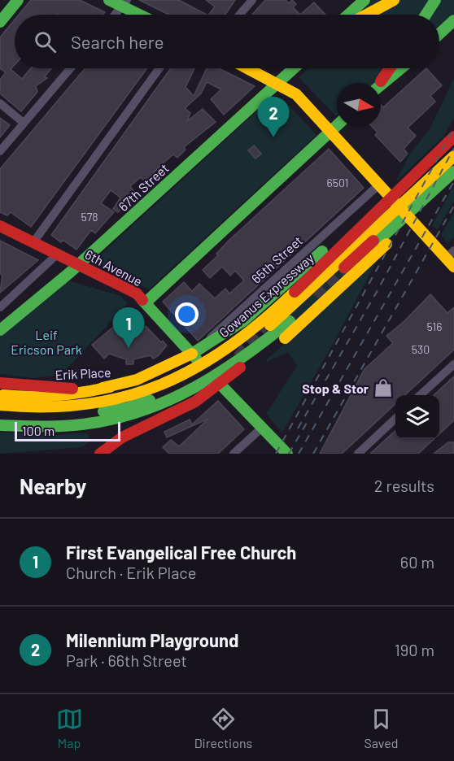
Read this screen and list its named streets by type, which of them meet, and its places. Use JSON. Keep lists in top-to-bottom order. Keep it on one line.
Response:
{"streets":{"main road":["67th Street","6th Avenue","Gowanus Expressway","Erik Place"],"street":["65th Street"]},"crossings":[["67th Street","6th Avenue"],["65th Street","6th Avenue"],["65th Street","Erik Place"],["6th Avenue","Erik Place"],["Gowanus Expressway","Erik Place"]],"parks":["Leif Ericson Park"],"places":{"shop":["Stop & Stor"]},"house_numbers":["6501","578","516","530"],"scale_bar":"100 m","north":"right","page":{"search":"Search here","pins":["2","1"],"scale":"100 m","heading":["Nearby","2 results"],"list":[{"mark":"1","name":"First Evangelical Free Church","note":"Church · Erik Place","value":"60 m"},{"mark":"2","name":"Milennium Playground","note":"Park · 66th Street","value":"190 m"}],"nav":["Map","Directions","Saved"]}}
